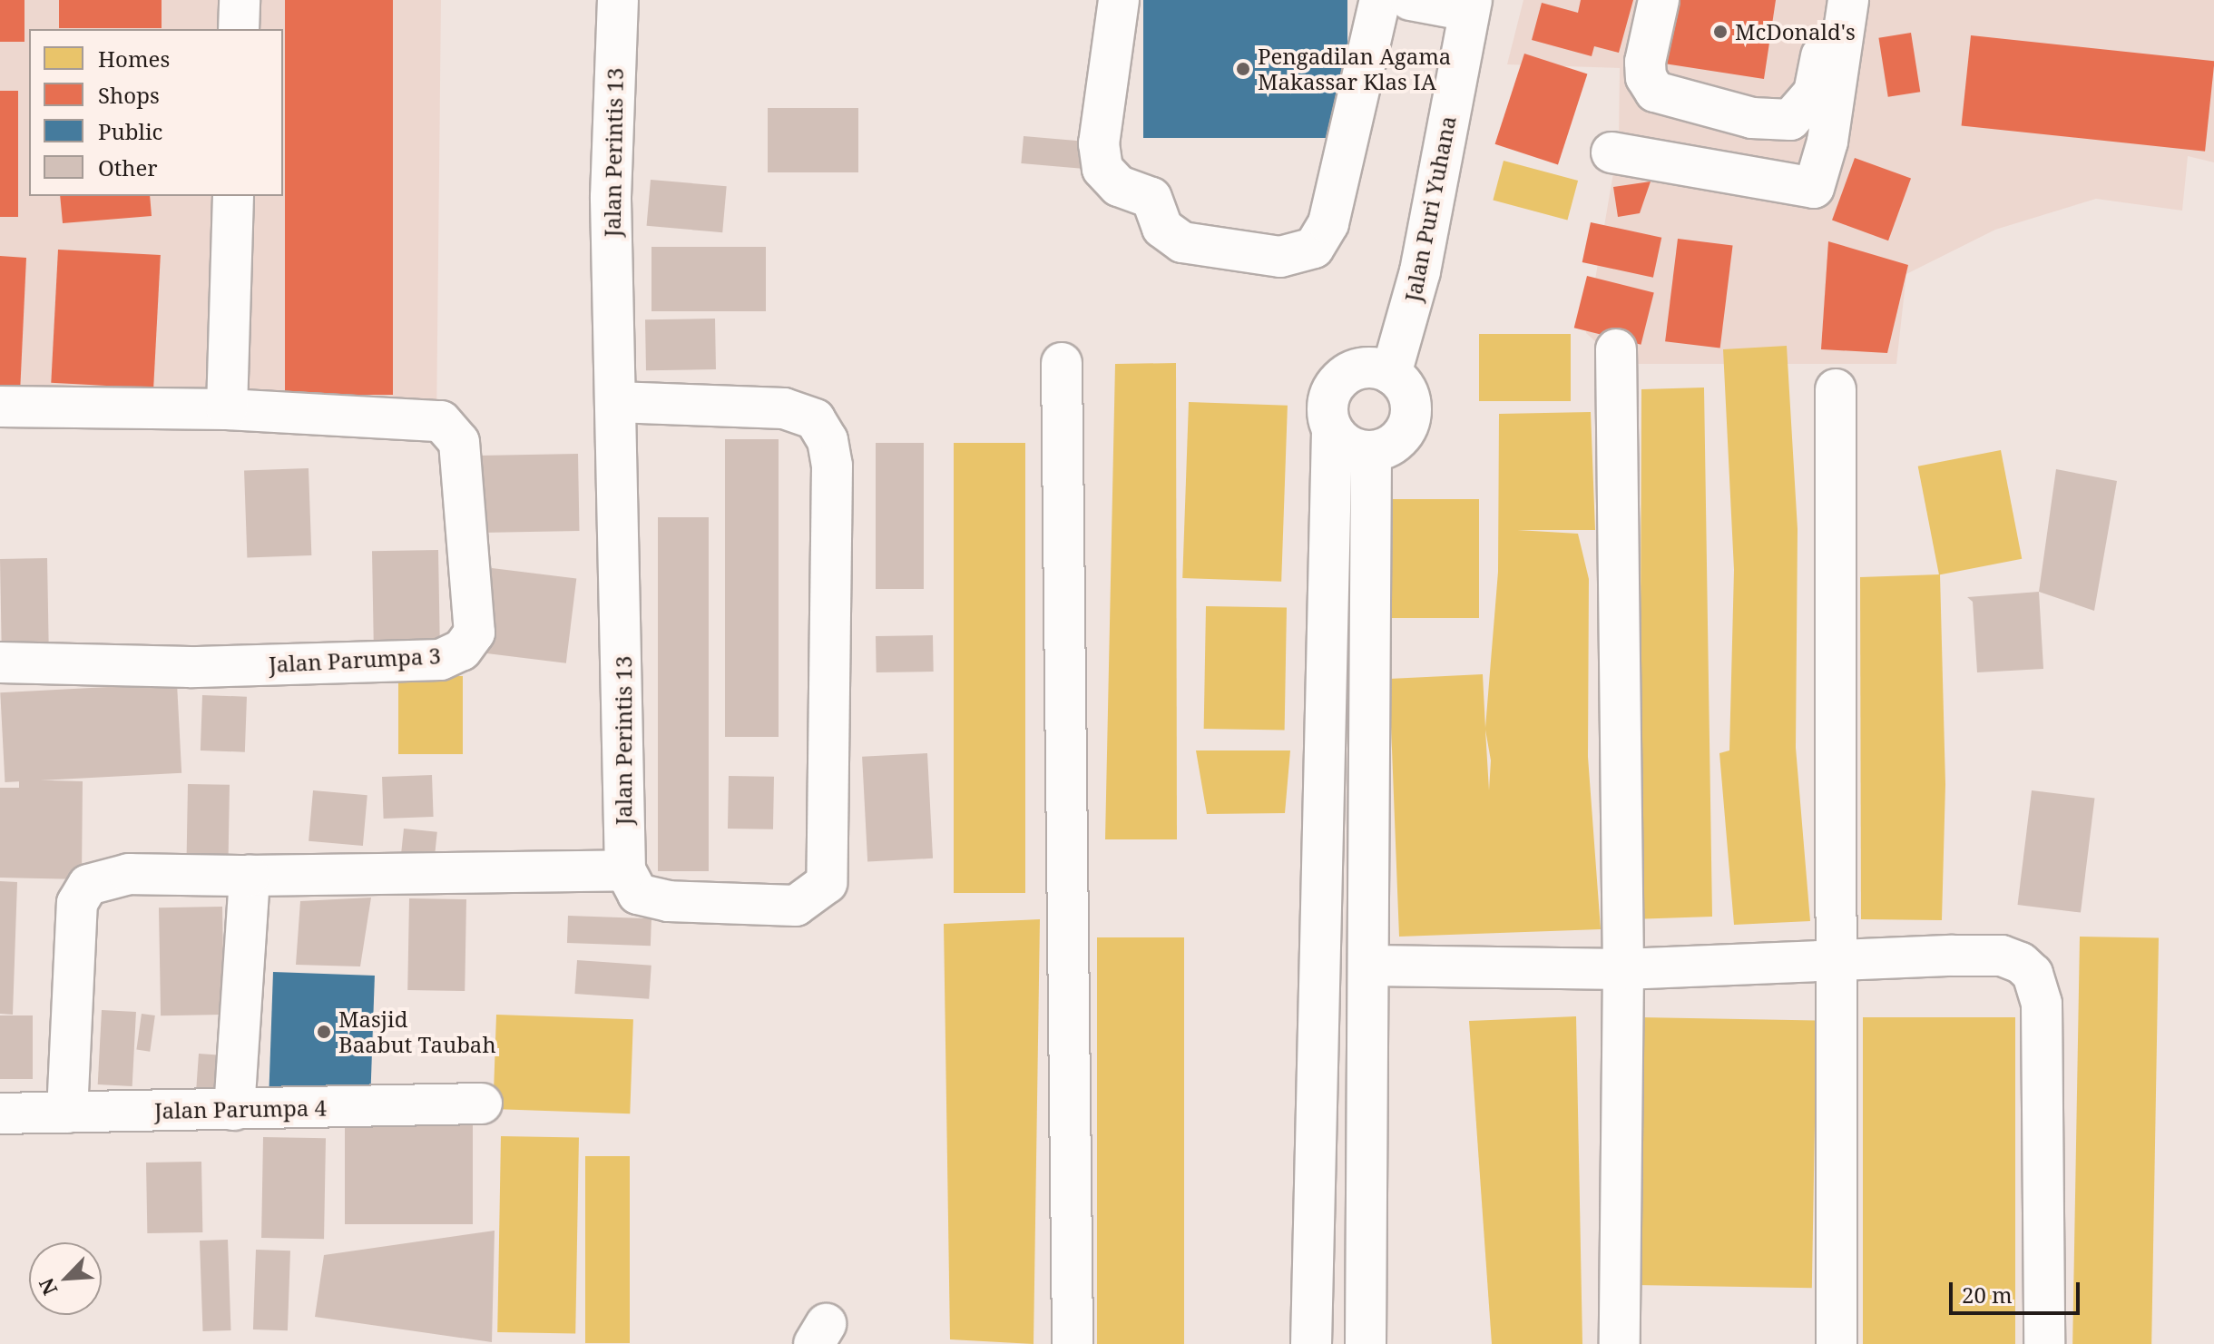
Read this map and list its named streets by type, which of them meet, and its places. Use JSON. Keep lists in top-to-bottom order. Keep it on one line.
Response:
{"streets":{"street":["Jalan Perintis 13","Jalan Puri Yuhana","Jalan Parumpa 3","Jalan Parumpa 4"]},"places":["McDonald's","Pengadilan Agama Makassar Klas IA","Masjid Baabut Taubah"],"legend":["Homes","Shops","Public","Other"],"scale_bar":"20 m","north":"bottom left"}
